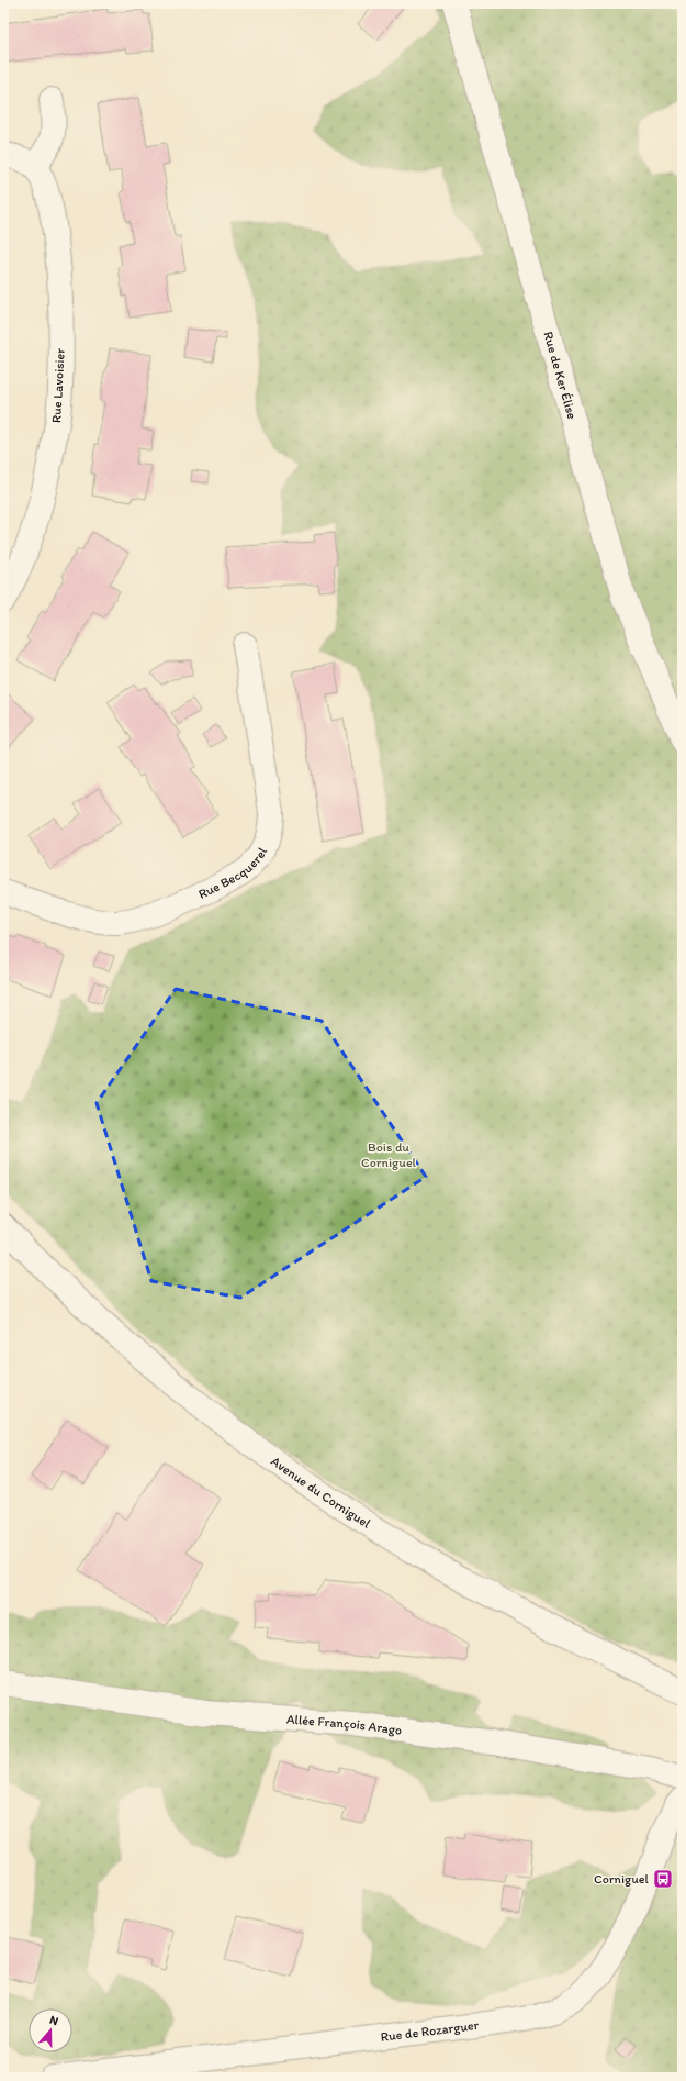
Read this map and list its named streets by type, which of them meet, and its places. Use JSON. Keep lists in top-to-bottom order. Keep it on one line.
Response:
{"streets":{"street":["Rue de Ker Élise","Rue Lavoisier","Rue Becquerel","Avenue du Corniguel","Allée François Arago","Rue de Rozarguer"]},"parks":["Bois du Corniguel"],"places":{"bus stop":["Corniguel"]},"north":"top"}
